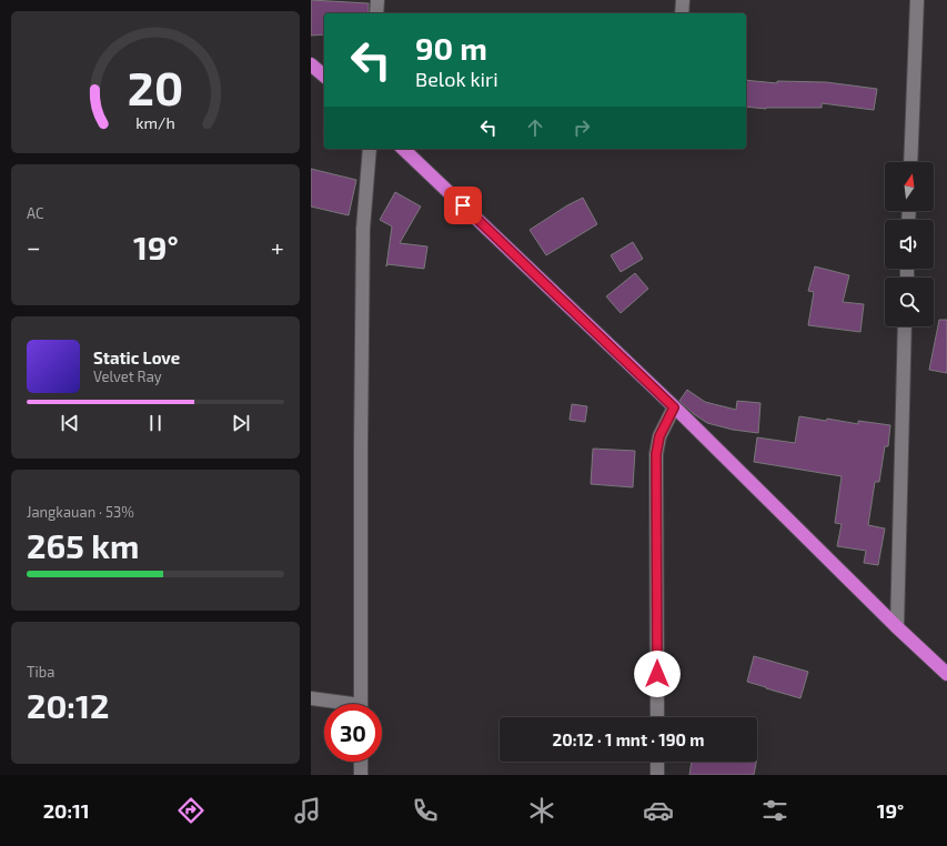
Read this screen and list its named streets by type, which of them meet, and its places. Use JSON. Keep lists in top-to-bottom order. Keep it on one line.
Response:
{"north":"top","page":{"turn":["90 m","Belok kiri"],"tile":["AC",["Jangkauan · 53%","265 km"],["Tiba","20:12"]],"heat":["−","19°","+"],"song":["Static Love","Velvet Ray"],"limit":"30","trip":"20:12 · 1 mnt · 190 m","tabs":["20:11","19°"],"gauge":["20","km/h"]}}
